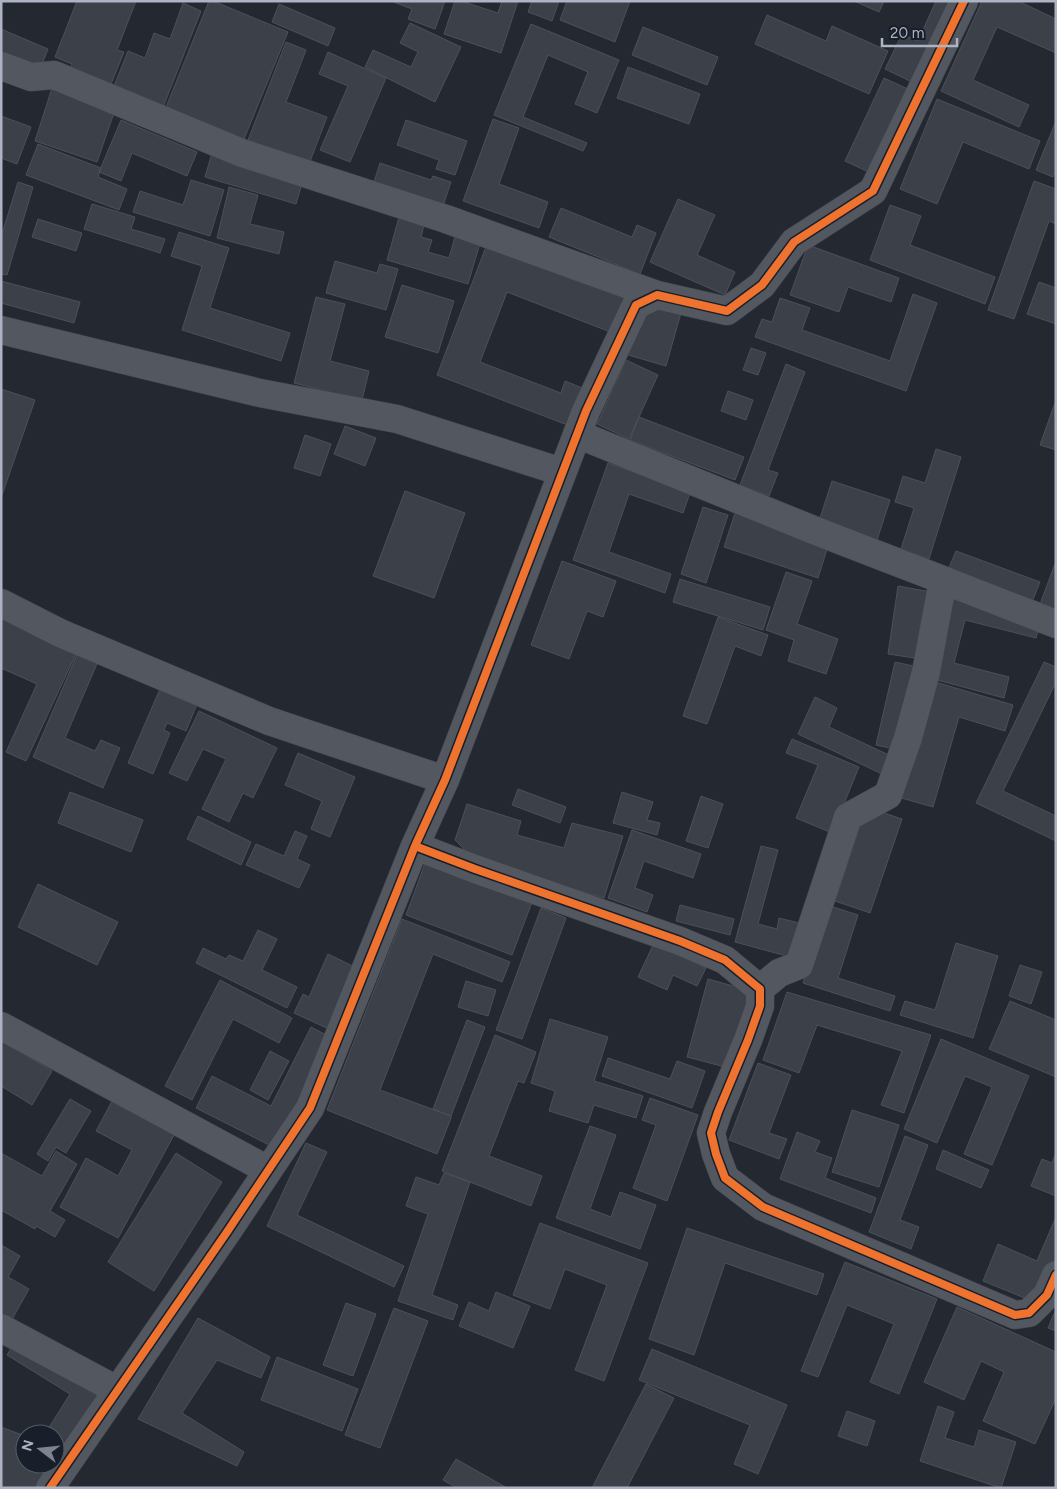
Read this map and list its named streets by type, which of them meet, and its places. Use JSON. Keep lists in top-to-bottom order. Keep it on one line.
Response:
{"scale_bar":"20 m","north":"left"}
